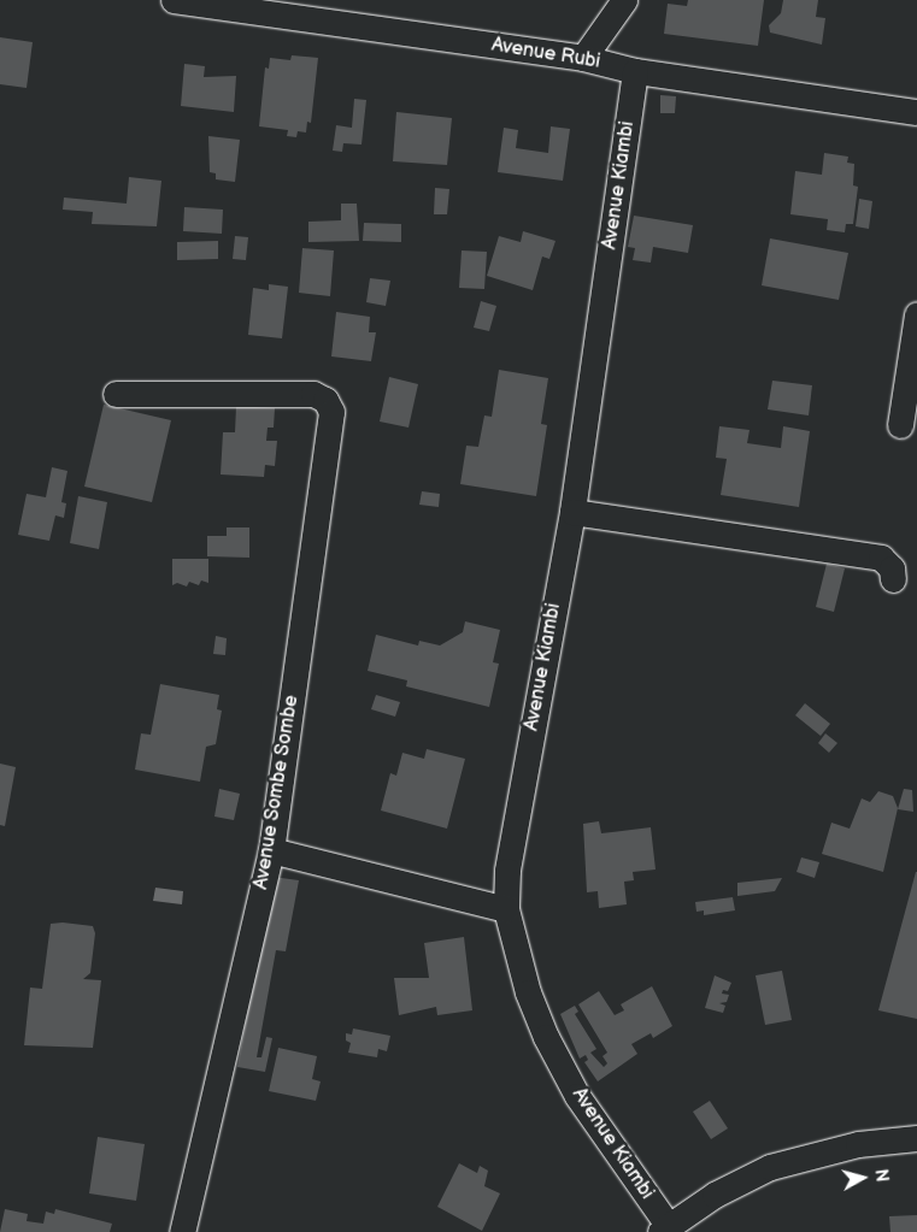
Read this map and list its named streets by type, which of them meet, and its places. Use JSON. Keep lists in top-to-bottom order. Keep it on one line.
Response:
{"streets":{"street":["Avenue Rubi","Avenue Kiambi","Avenue Sombe Sombe"]},"crossings":[["Avenue Rubi","Avenue Kiambi"]],"north":"right"}
